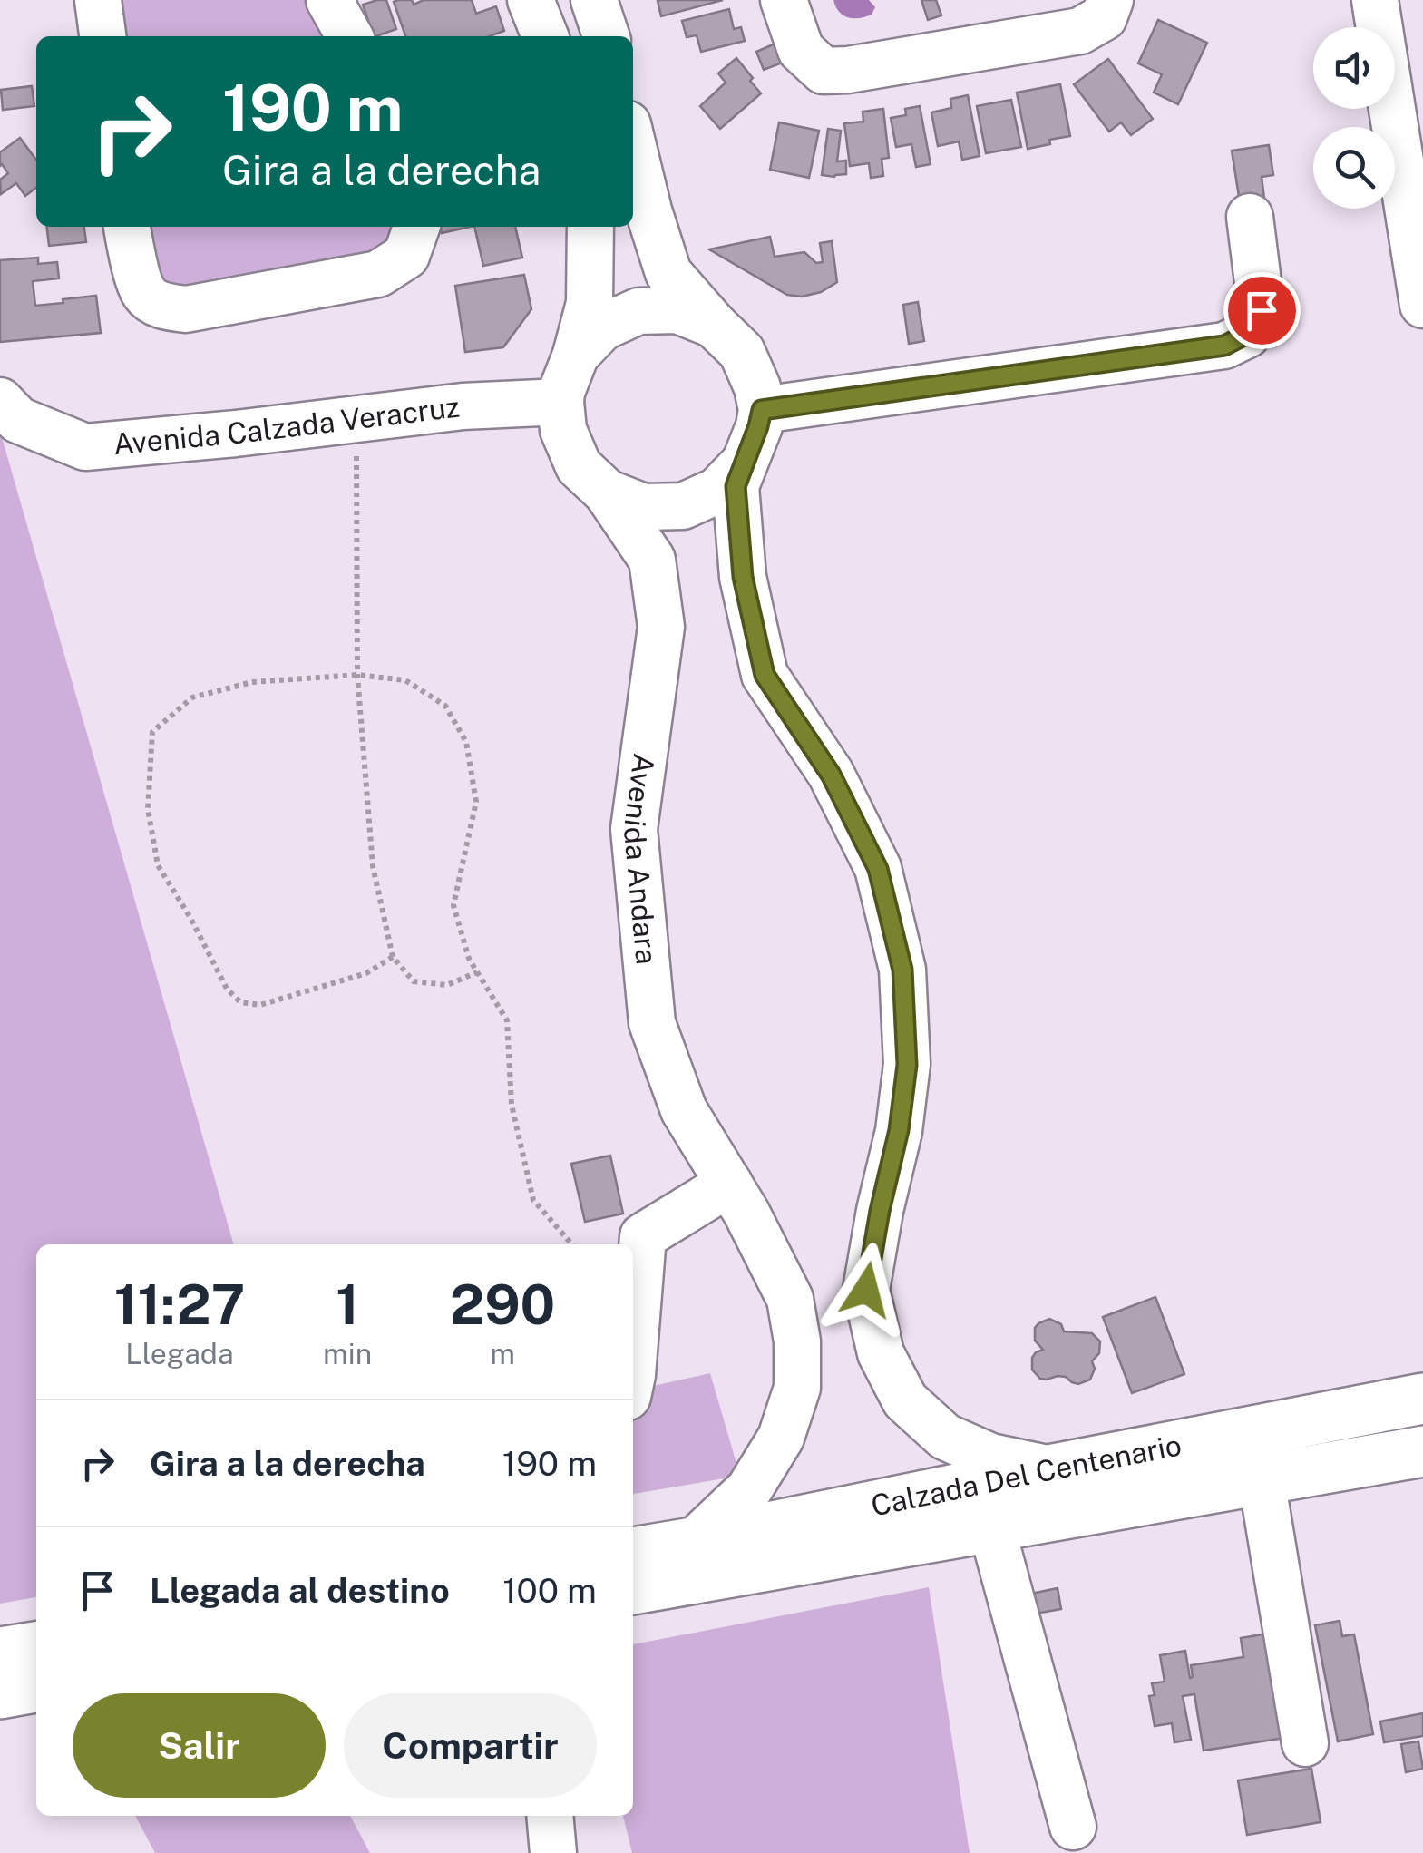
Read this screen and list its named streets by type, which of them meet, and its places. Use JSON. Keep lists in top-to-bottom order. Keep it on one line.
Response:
{"streets":{"main road":["Calzada Del Centenario"],"street":["Avenida Calzada Veracruz","Avenida Andara"]},"crossings":[["Avenida Calzada Veracruz","Avenida Andara"],["Avenida Andara","Calzada Del Centenario"]],"page":{"turn":["190 m","Gira a la derecha"],"eta":["11:27","Llegada","1","min","290","m"],"list":[{"name":"Gira a la derecha","value":"190 m"},{"name":"Llegada al destino","value":"100 m"}],"buttons":["Salir","Compartir"]}}
